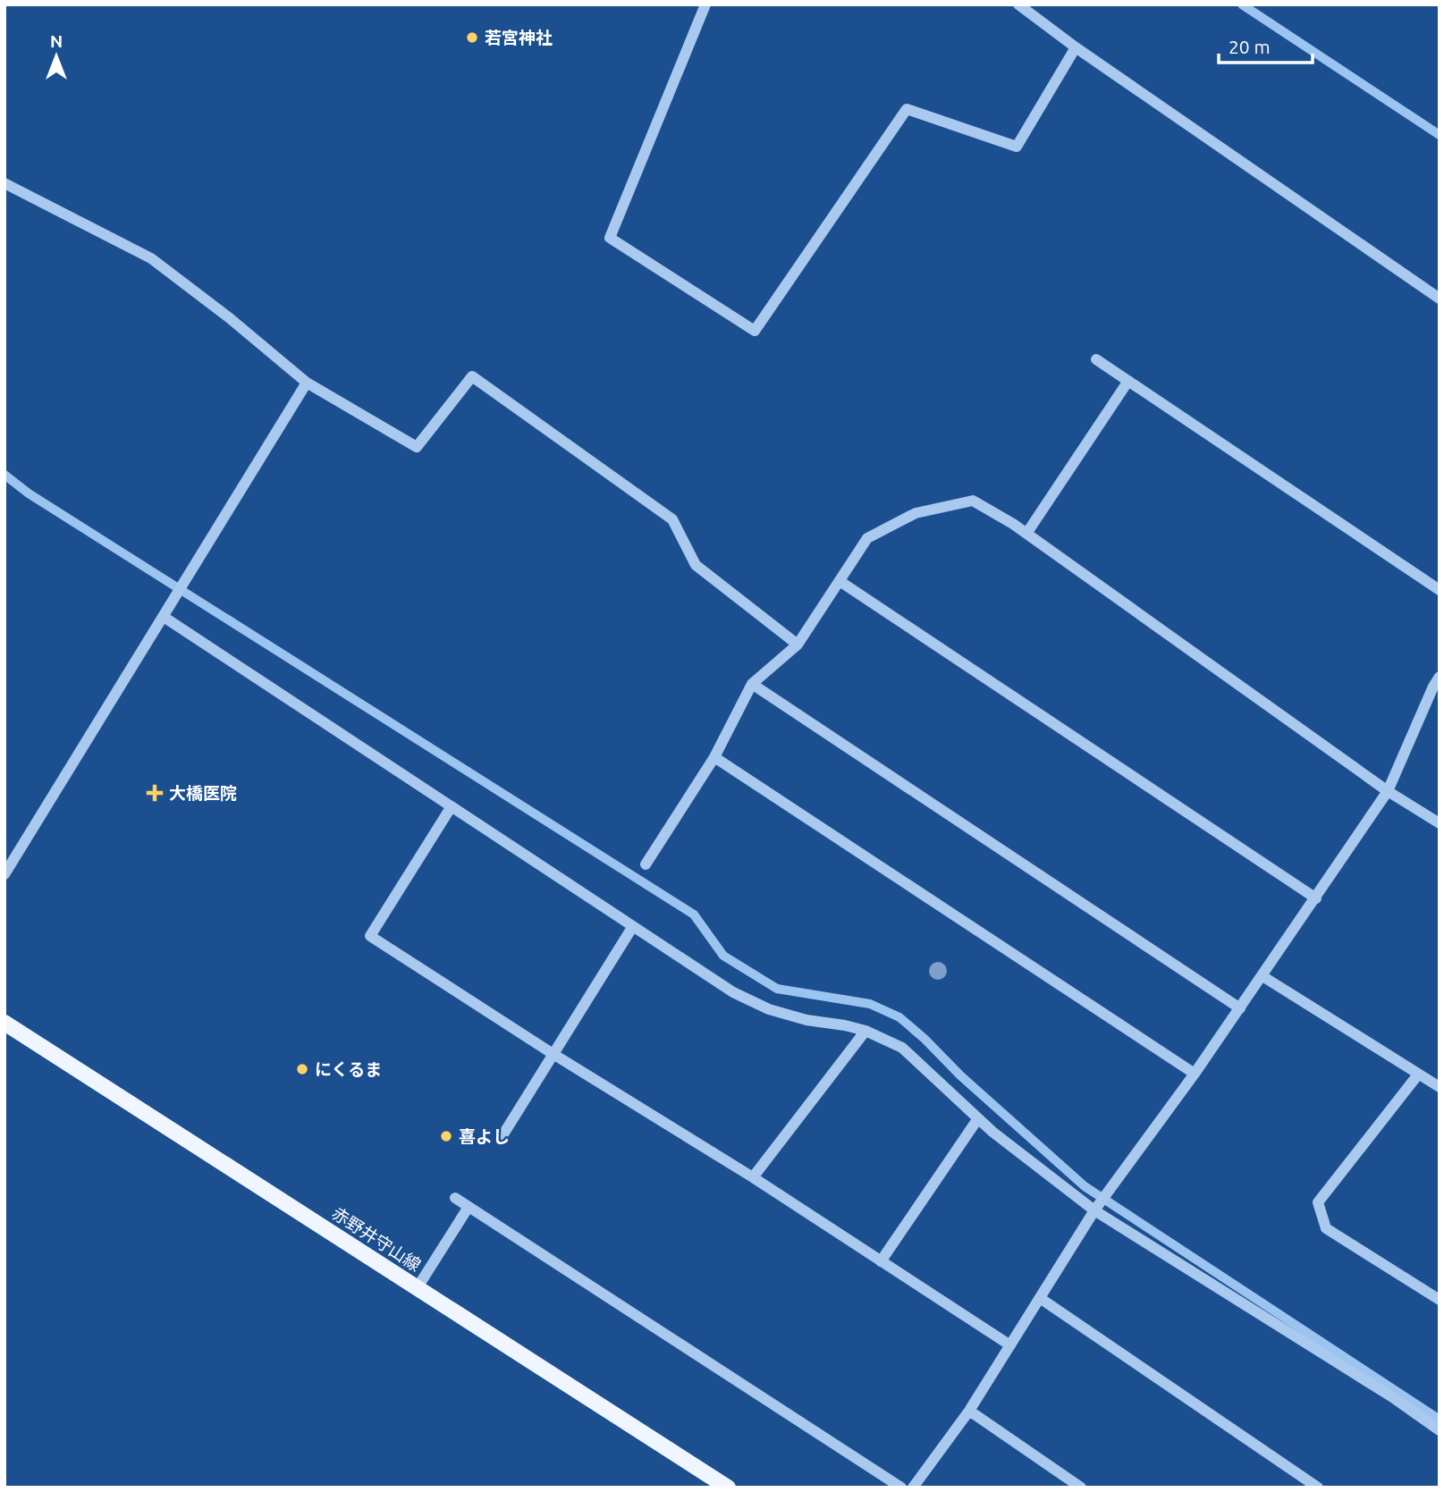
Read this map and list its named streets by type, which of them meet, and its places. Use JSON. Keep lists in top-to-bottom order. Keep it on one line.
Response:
{"streets":{"main road":["赤野井守山線"]},"places":{"other":["若宮神社","にくるま","喜よし"],"health":["大橋医院"]},"scale_bar":"20 m","north":"top"}
